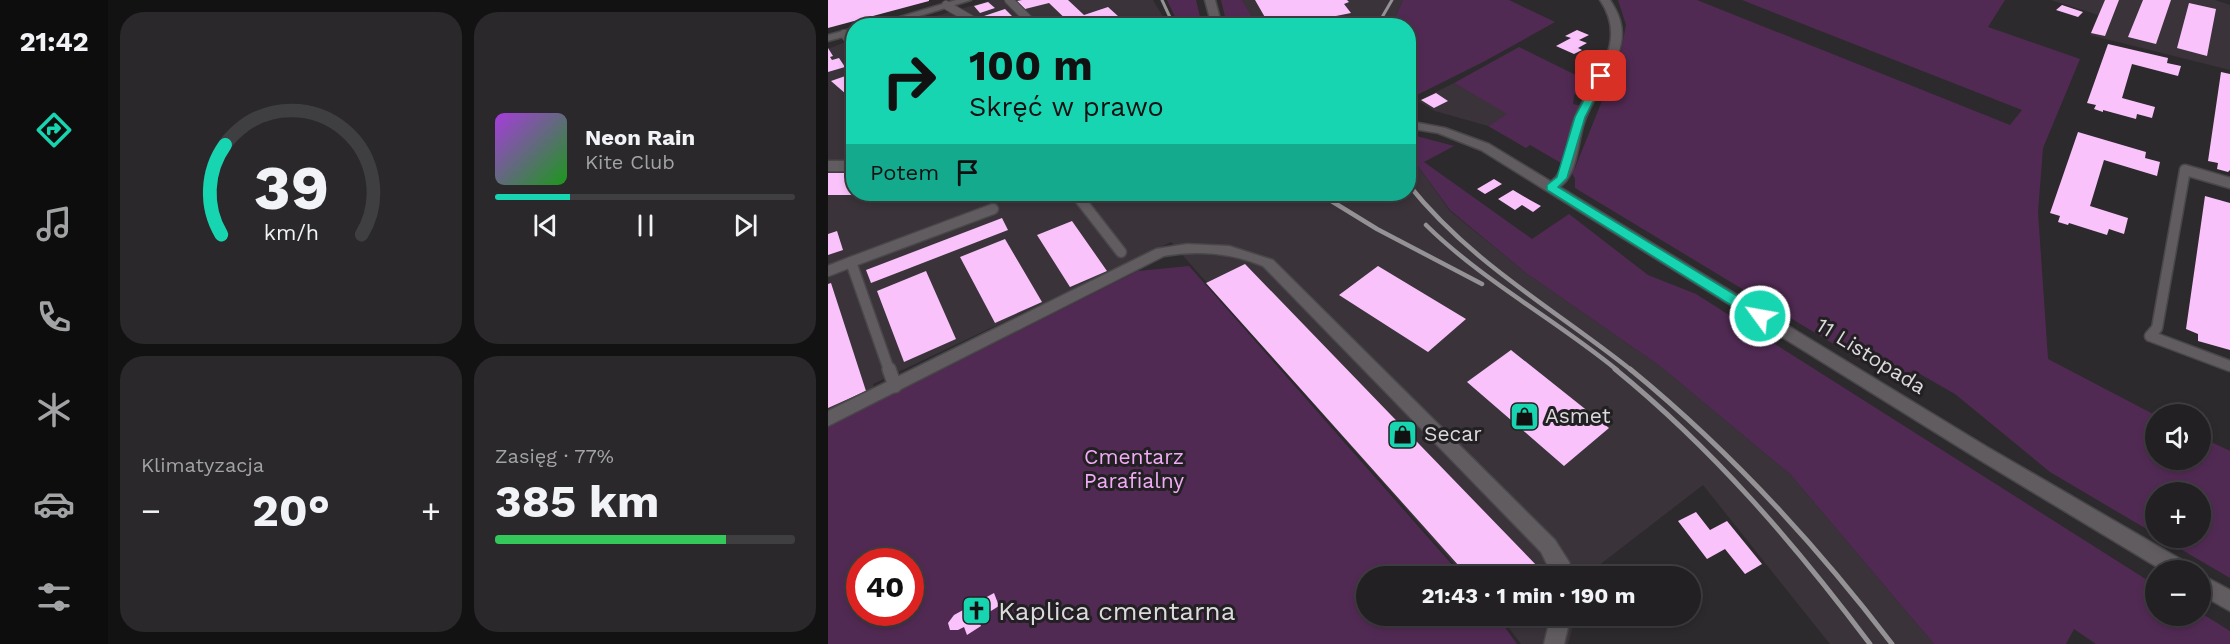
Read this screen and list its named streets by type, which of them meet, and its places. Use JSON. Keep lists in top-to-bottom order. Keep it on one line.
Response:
{"streets":{"street":["11 Listopada"]},"parks":["Cmentarz Parafialny"],"places":{"shop":["Asmet","Secar"],"church":["Kaplica cmentarna"]},"page":{"tabs":"21:42","turn":["100 m","Skręć w prawo"],"song":["Neon Rain","Kite Club"],"then":"Potem","tile":["Klimatyzacja",["Zasięg · 77%","385 km"]],"map_buttons":["+","−"],"heat":["−","20°","+"],"limit":"40","trip":"21:43 · 1 min · 190 m","gauge":["39","km/h"]}}
